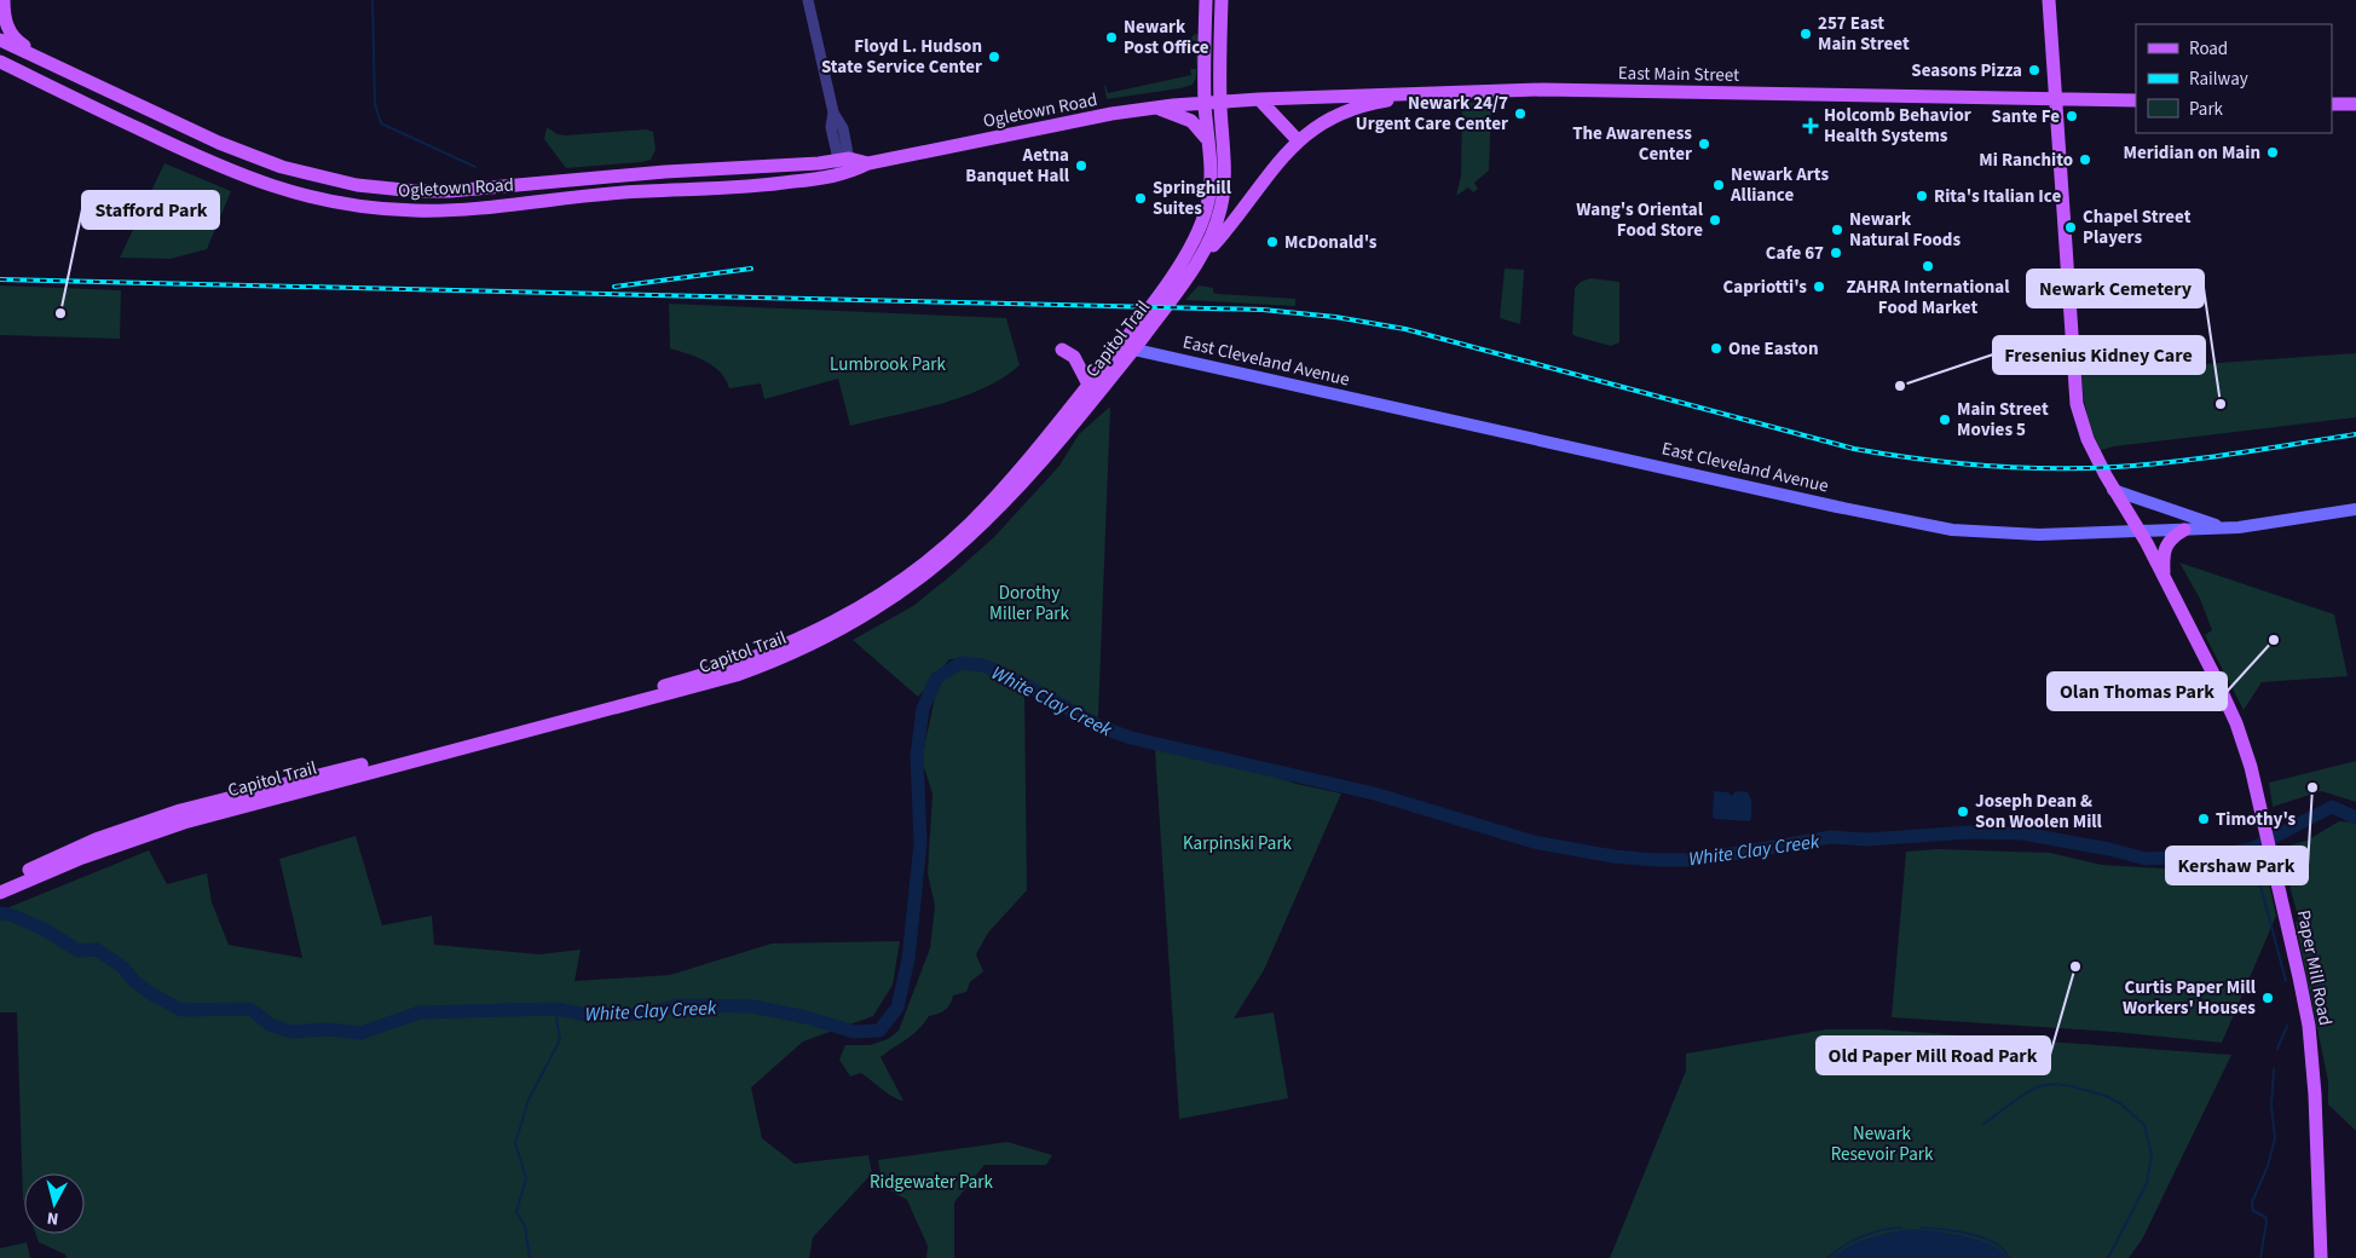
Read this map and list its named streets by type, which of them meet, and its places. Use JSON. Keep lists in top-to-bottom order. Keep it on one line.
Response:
{"streets":{"main road":["East Main Street","Ogletown Road","Capitol Trail","East Cleveland Avenue","Paper Mill Road"]},"crossings":[["East Main Street","Ogletown Road"],["East Main Street","Capitol Trail"],["East Main Street","Paper Mill Road"],["Ogletown Road","Capitol Trail"],["Capitol Trail","East Cleveland Avenue"],["East Cleveland Avenue","Paper Mill Road"]],"water":["White Clay Creek"],"parks":["Lumbrook Park","Dorothy Miller Park","Karpinski Park","Newark Resevoir Park","Ridgewater Park"],"places":{"other":["257 East Main Street","Newark Post Office","Floyd L. Hudson State Service Center","Seasons Pizza","Newark 24/7 Urgent Care Center","Sante Fe","The Awareness Center","Meridian on Main","Mi Ranchito","Aetna Banquet Hall","Newark Arts Alliance","Rita's Italian Ice","Springhill Suites","Wang's Oriental Food Store","Chapel Street Players","Newark Natural Foods","McDonald's","Cafe 67","ZAHRA International Food Market","Capriotti's","Stafford Park","One Easton","Fresenius Kidney Care","Newark Cemetery","Main Street Movies 5","Olan Thomas Park","Kershaw Park","Joseph Dean & Son Woolen Mill","Timothy's","Old Paper Mill Road Park","Curtis Paper Mill Workers' Houses"],"health":["Holcomb Behavior Health Systems"]},"legend":["Road","Railway","Park"],"north":"bottom"}
